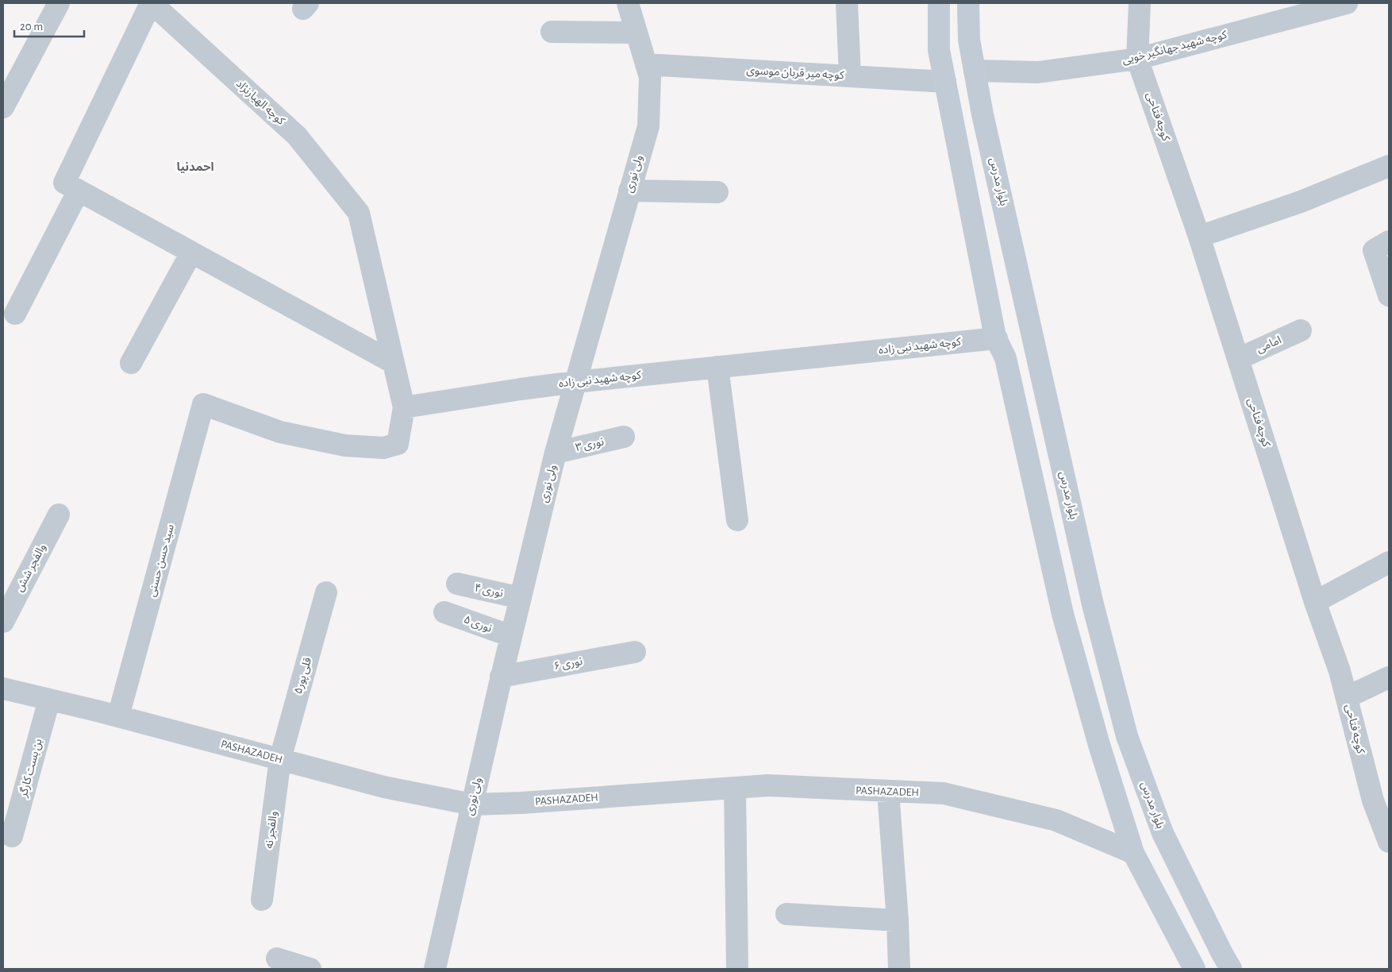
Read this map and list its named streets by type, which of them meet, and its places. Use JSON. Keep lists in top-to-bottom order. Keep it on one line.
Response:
{"streets":{"main road":["بلوار مدرس"],"street":["کوچه شهید جهانگیر خویی","کوچه میر قربان موسوی","کوچه الهیارنژاد","کوچه فتاحی","ولی نوری","امامی","کوچه شهید نبی زاده","نوری ۳","سید حسن حسنی","والفجر شش","نوری ۴","نوری ۵","نوری ۶","قلی پور۵","PASHAZADEH","بن بست کارگر","والفجر نه"]},"crossings":[["کوچه شهید جهانگیر خویی","کوچه فتاحی"],["کوچه شهید جهانگیر خویی","بلوار مدرس"],["کوچه میر قربان موسوی","ولی نوری"],["کوچه فتاحی","امامی"],["ولی نوری","کوچه شهید نبی زاده"],["ولی نوری","نوری ۳"],["ولی نوری","نوری ۴"],["ولی نوری","نوری ۵"],["ولی نوری","نوری ۶"],["ولی نوری","PASHAZADEH"],["کوچه شهید نبی زاده","سید حسن حسنی"],["سید حسن حسنی","PASHAZADEH"],["قلی پور۵","PASHAZADEH"],["قلی پور۵","والفجر نه"],["PASHAZADEH","بن بست کارگر"],["PASHAZADEH","والفجر نه"]],"districts":["احمدنیا"],"scale_bar":"20 m"}
